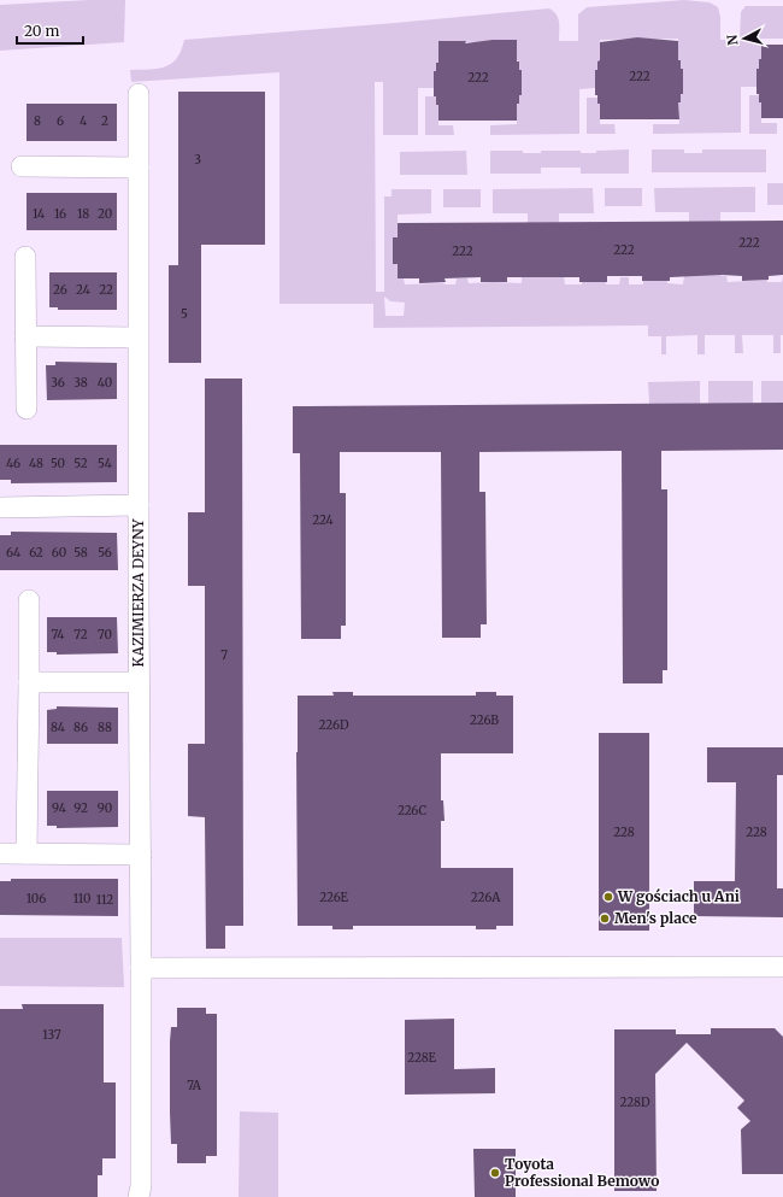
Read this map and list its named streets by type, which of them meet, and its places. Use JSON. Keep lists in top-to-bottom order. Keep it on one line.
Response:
{"streets":{"street":["KAZIMIERZA DEYNY"]},"places":["W gościach u Ani","Men's place","Toyota Professional Bemowo"],"house_numbers":["222","222","8","6","4","2","3","14","16","18","20","222","222","222","26","24","22","5","36","38","40","46","48","50","52","54","224","64","62","60","58","56","74","72","70","7","226B","226D","84","86","88","94","92","90","226C","228","228","226E","226A","106","110","112","137","228E","7A","228D"],"scale_bar":"20 m","north":"left"}
